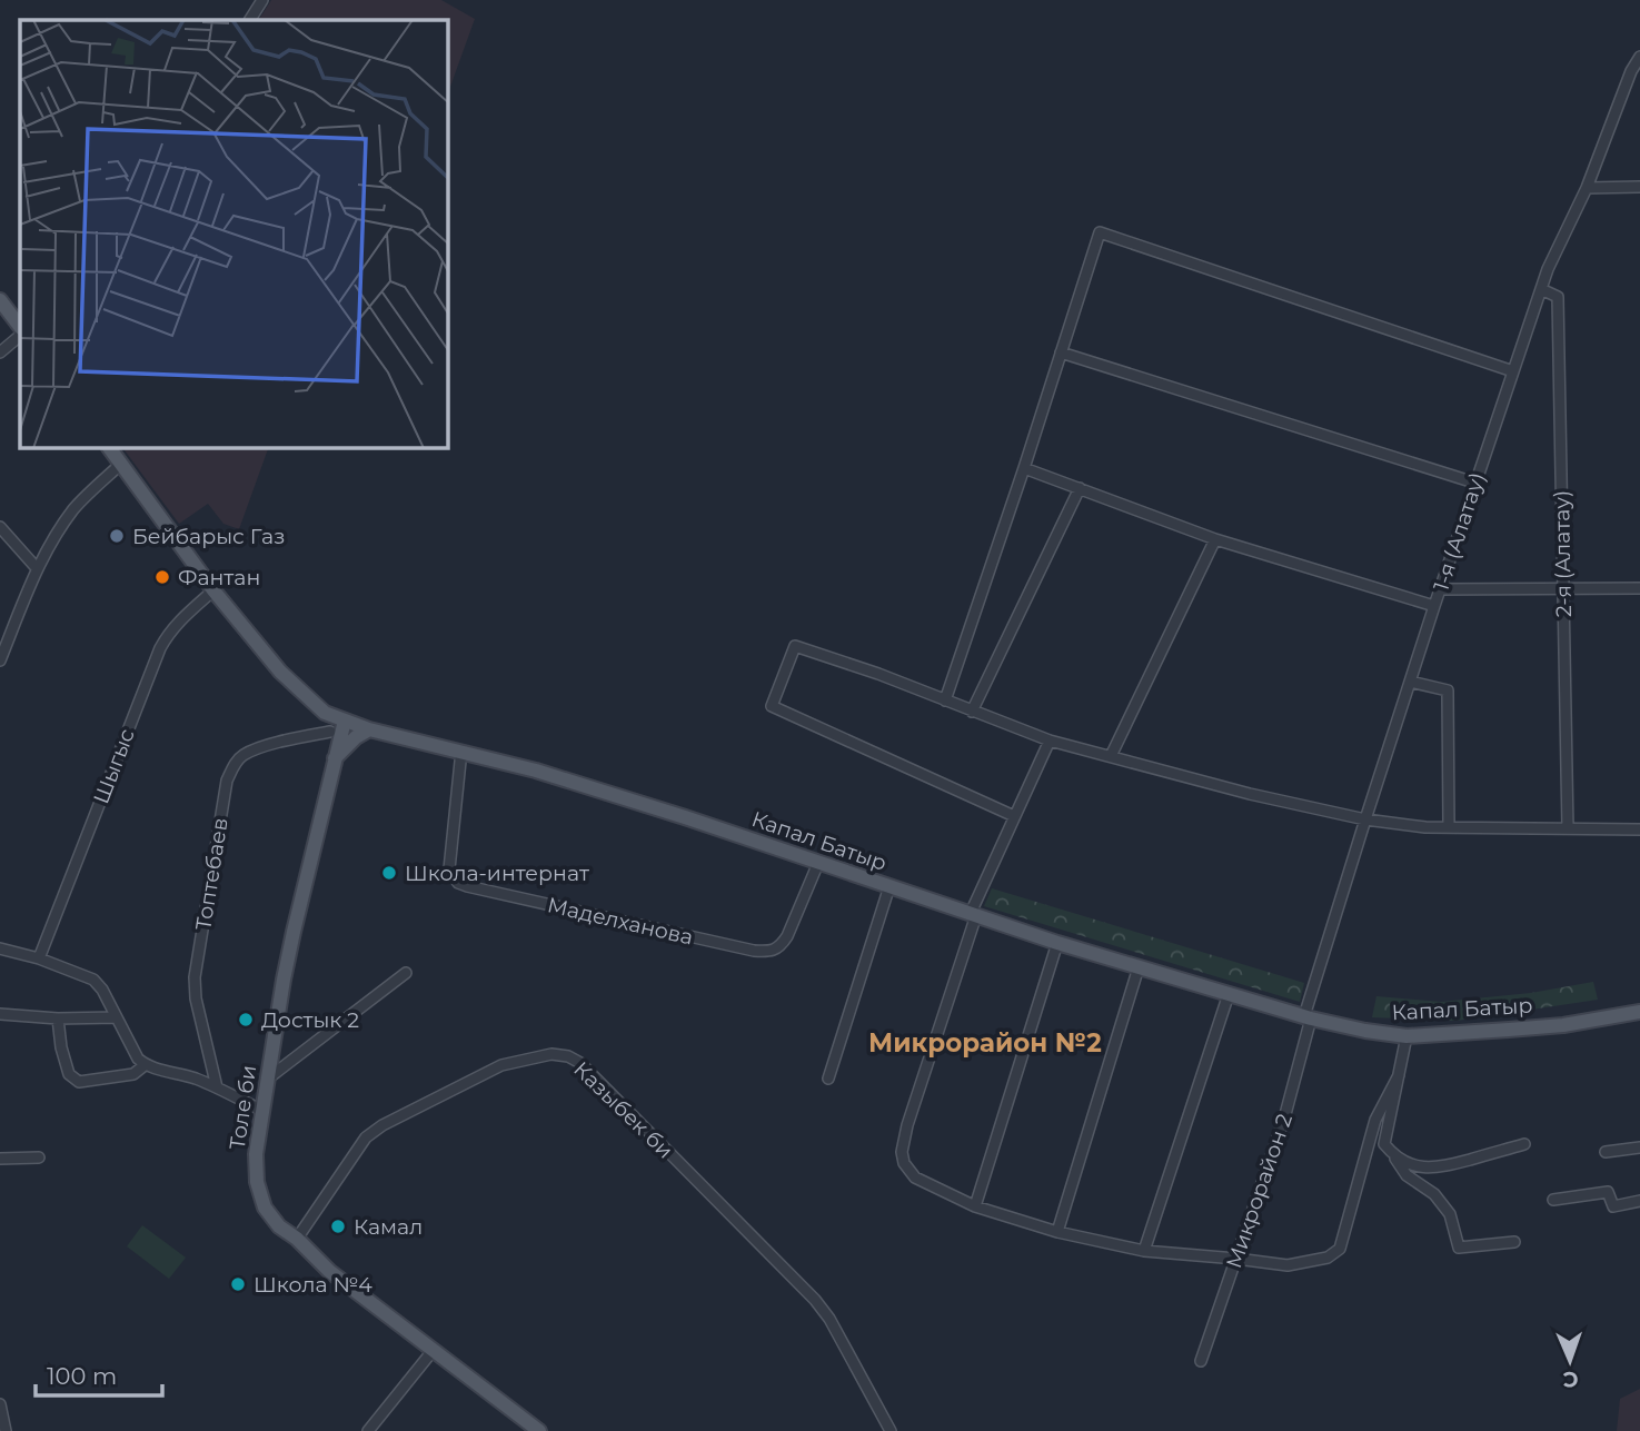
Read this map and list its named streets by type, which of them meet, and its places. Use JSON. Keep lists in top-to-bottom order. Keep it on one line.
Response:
{"streets":{"main road":["Капал Батыр","Толе би"],"street":["1-я (Алатау)","2-я (Алатау)","Шыгыс","Топтебаев","Маделханова","Казыбек би","Микрорайон 2"]},"crossings":[["1-я (Алатау)","2-я (Алатау)"],["1-я (Алатау)","Капал Батыр"],["1-я (Алатау)","Микрорайон 2"],["Шыгыс","Капал Батыр"],["Капал Батыр","Маделханова"],["Капал Батыр","Толе би"],["Капал Батыр","Микрорайон 2"],["Толе би","Казыбек би"]],"districts":["Микрорайон №2"],"places":["Бейбарыс Газ","Фантан","Школа-интернат","Достык 2","Камал","Школа №4"],"scale_bar":"100 m","north":"bottom"}
